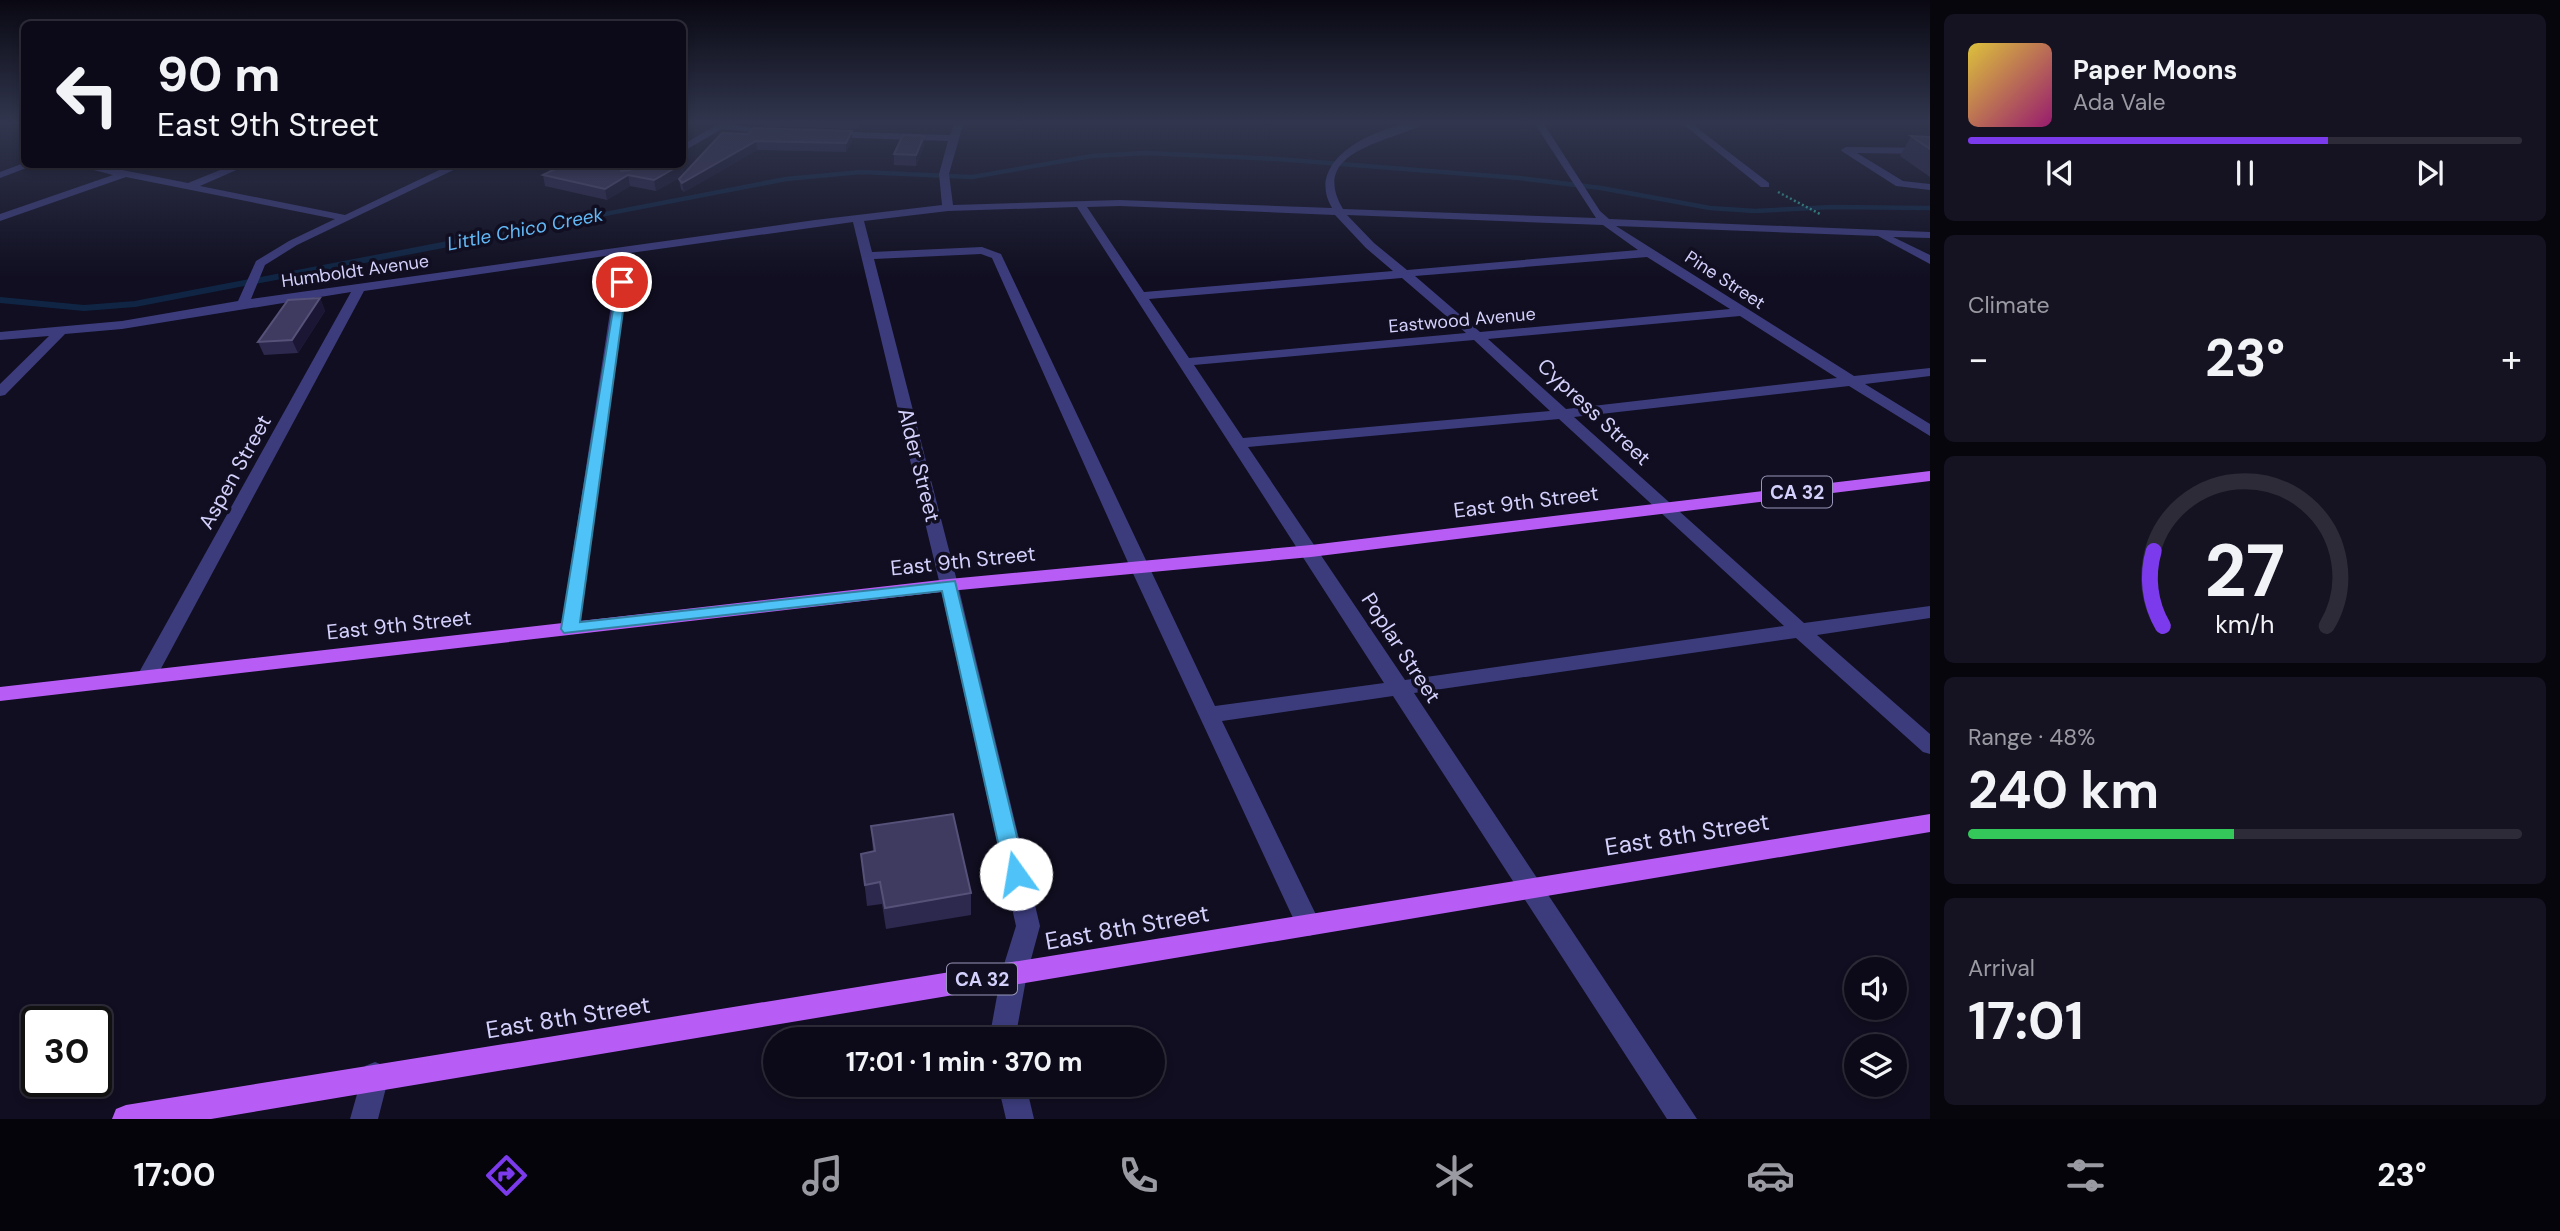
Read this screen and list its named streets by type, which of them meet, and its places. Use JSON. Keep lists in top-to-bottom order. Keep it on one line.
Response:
{"streets":{"main road":["CA 32","East 9th Street","East 8th Street"],"street":["Humboldt Avenue","Pine Street","Eastwood Avenue","Cypress Street","Alder Street","Aspen Street","Poplar Street"]},"crossings":[["Humboldt Avenue","Pine Street"],["Humboldt Avenue","Cypress Street"],["Humboldt Avenue","Alder Street"],["Humboldt Avenue","Aspen Street"],["Humboldt Avenue","Poplar Street"],["Pine Street","Eastwood Avenue"],["Eastwood Avenue","Cypress Street"],["Eastwood Avenue","Poplar Street"],["Cypress Street","East 9th Street"],["Alder Street","East 9th Street"],["Alder Street","East 8th Street"],["Aspen Street","East 9th Street"],["East 9th Street","Poplar Street"],["Poplar Street","East 8th Street"]],"water":["Little Chico Creek"],"page":{"turn":["90 m","East 9th Street"],"song":["Paper Moons","Ada Vale"],"tile":["Climate",["Range · 48%","240 km"],["Arrival","17:01"]],"heat":["−","23°","+"],"limit":"30","trip":"17:01 · 1 min · 370 m","tabs":["17:00","23°"],"gauge":["27","km/h"]}}
